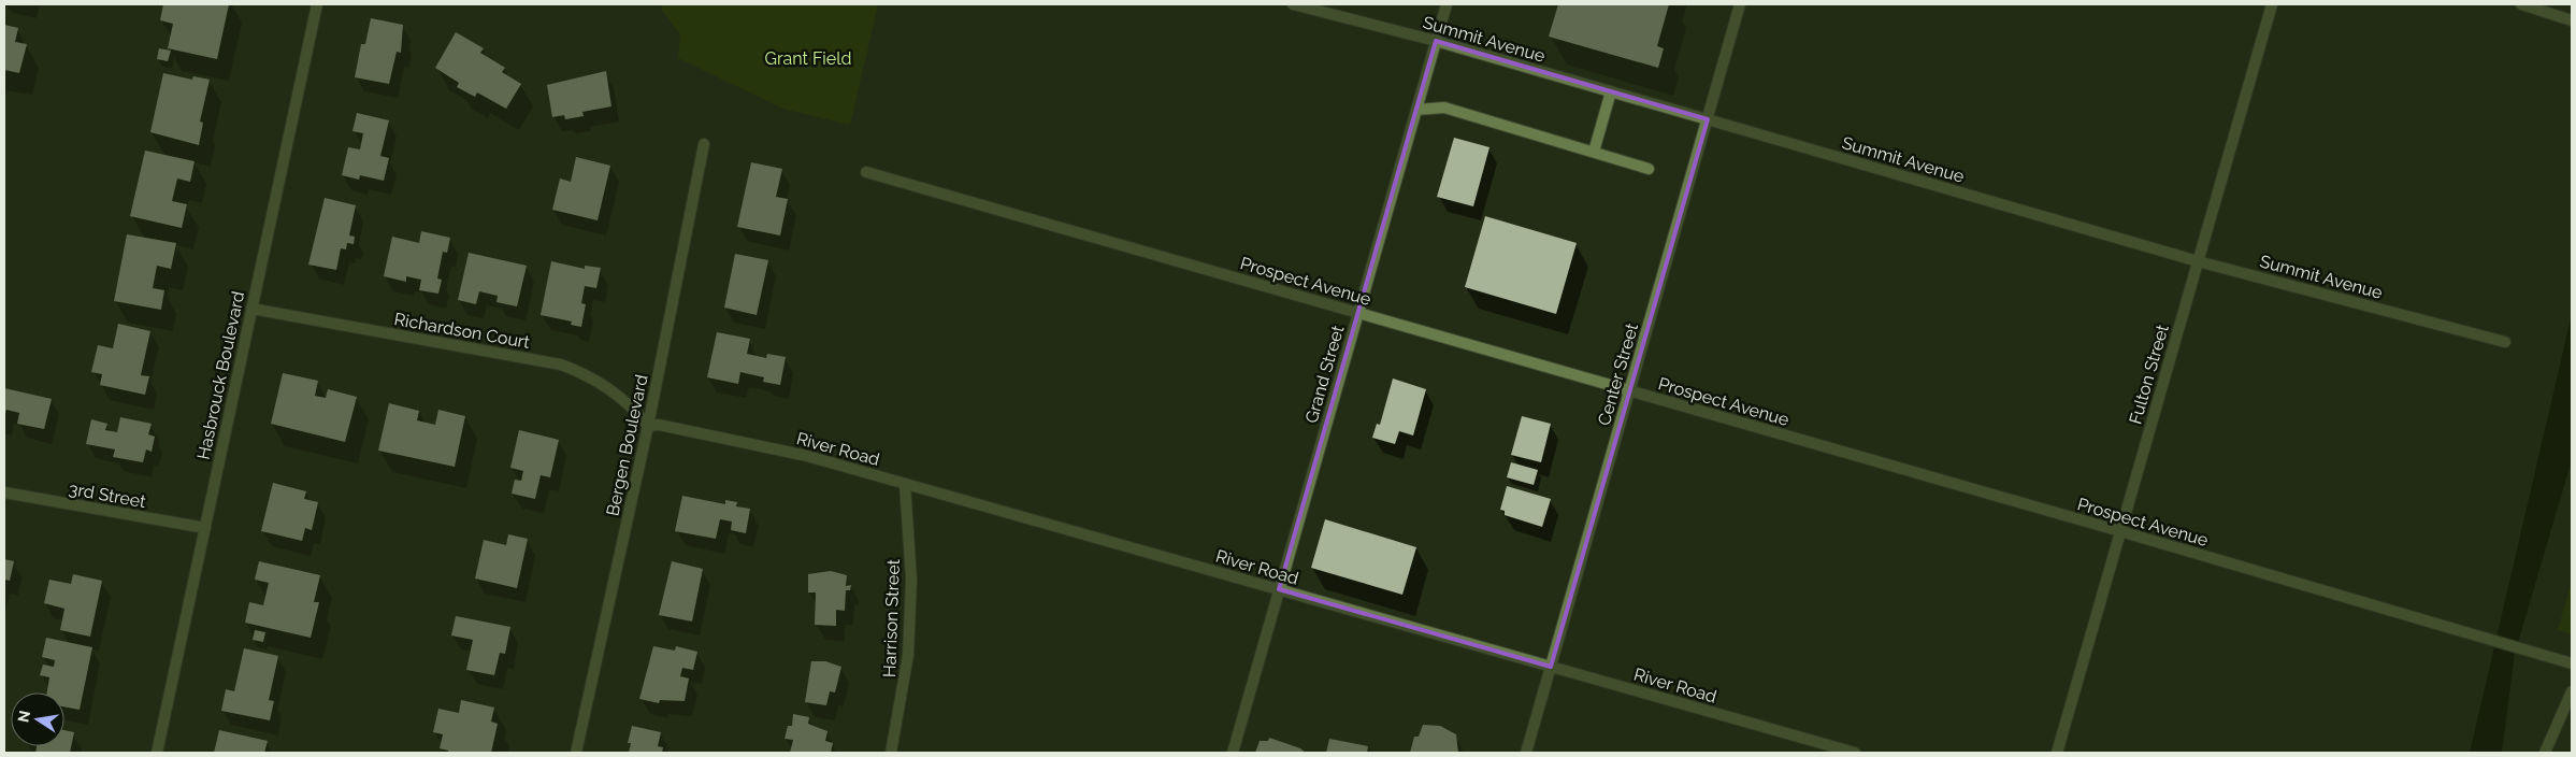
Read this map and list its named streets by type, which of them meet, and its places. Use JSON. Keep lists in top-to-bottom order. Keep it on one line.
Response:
{"streets":{"street":["Summit Avenue","Prospect Avenue","Richardson Court","Grand Street","Center Street","Fulton Street","Hasbrouck Boulevard","Bergen Boulevard","River Road","3rd Street","Harrison Street"]},"crossings":[["Summit Avenue","Grand Street"],["Summit Avenue","Center Street"],["Summit Avenue","Fulton Street"],["Prospect Avenue","Grand Street"],["Prospect Avenue","Center Street"],["Prospect Avenue","Fulton Street"],["Richardson Court","Hasbrouck Boulevard"],["Richardson Court","Bergen Boulevard"],["Richardson Court","River Road"],["Grand Street","River Road"],["Center Street","River Road"],["Hasbrouck Boulevard","3rd Street"],["Bergen Boulevard","River Road"],["River Road","Harrison Street"]],"parks":["Grant Field"],"north":"left"}
